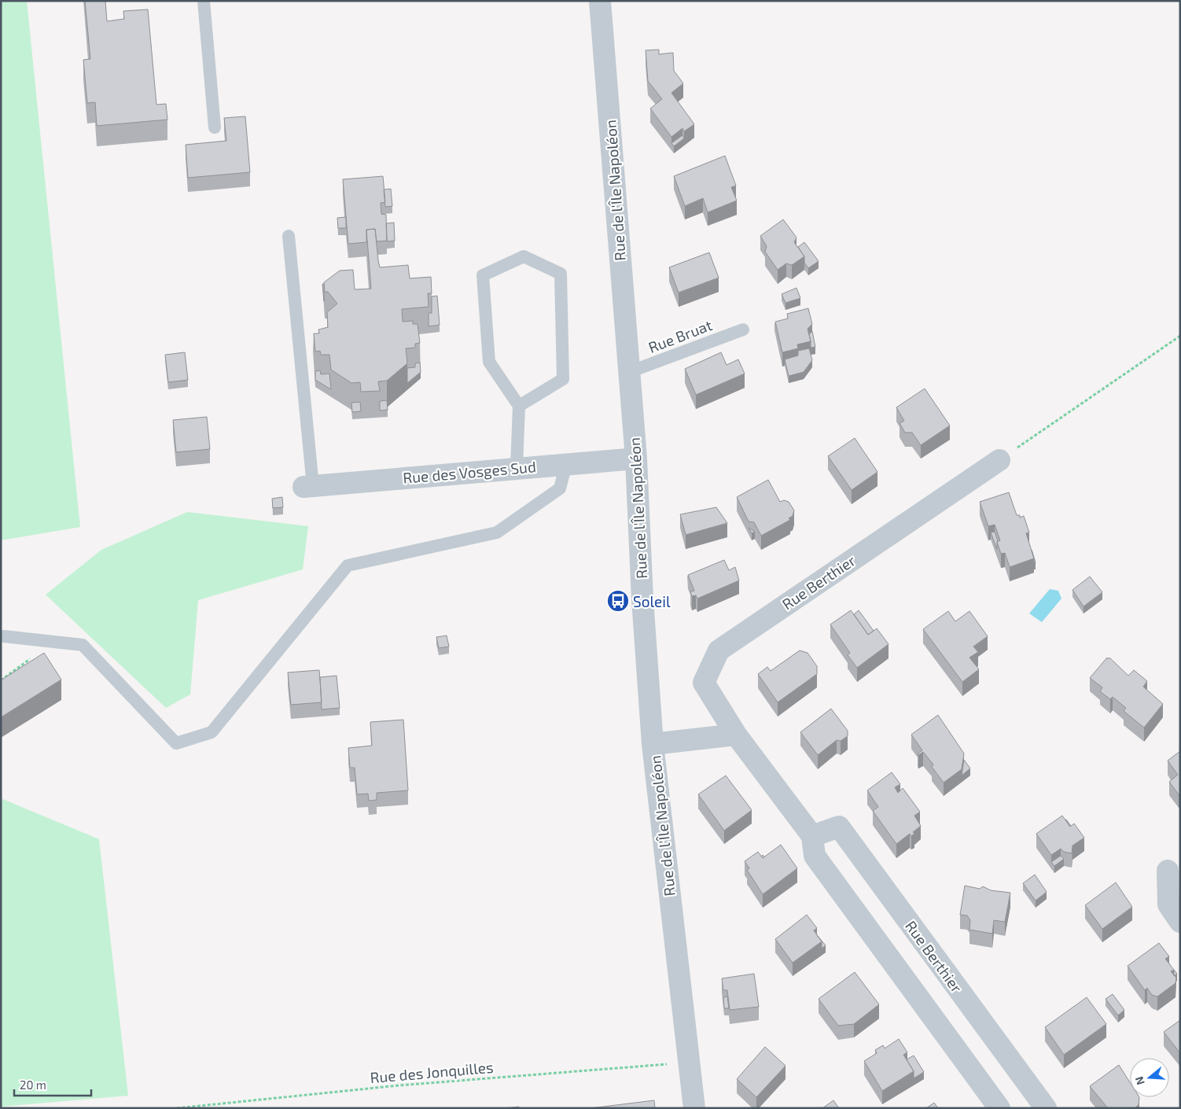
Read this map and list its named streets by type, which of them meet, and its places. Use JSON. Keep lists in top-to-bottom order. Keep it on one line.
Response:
{"streets":{"street":["Rue de l'Île Napoléon","Rue des Vosges Sud","Rue Berthier"],"lane":["Rue Bruat"],"path":["Rue des Jonquilles"]},"crossings":[["Rue de l'Île Napoléon","Rue Bruat"],["Rue de l'Île Napoléon","Rue des Vosges Sud"],["Rue de l'Île Napoléon","Rue des Jonquilles"]],"places":{"bus stop":["Soleil"]},"scale_bar":"20 m","north":"left"}
